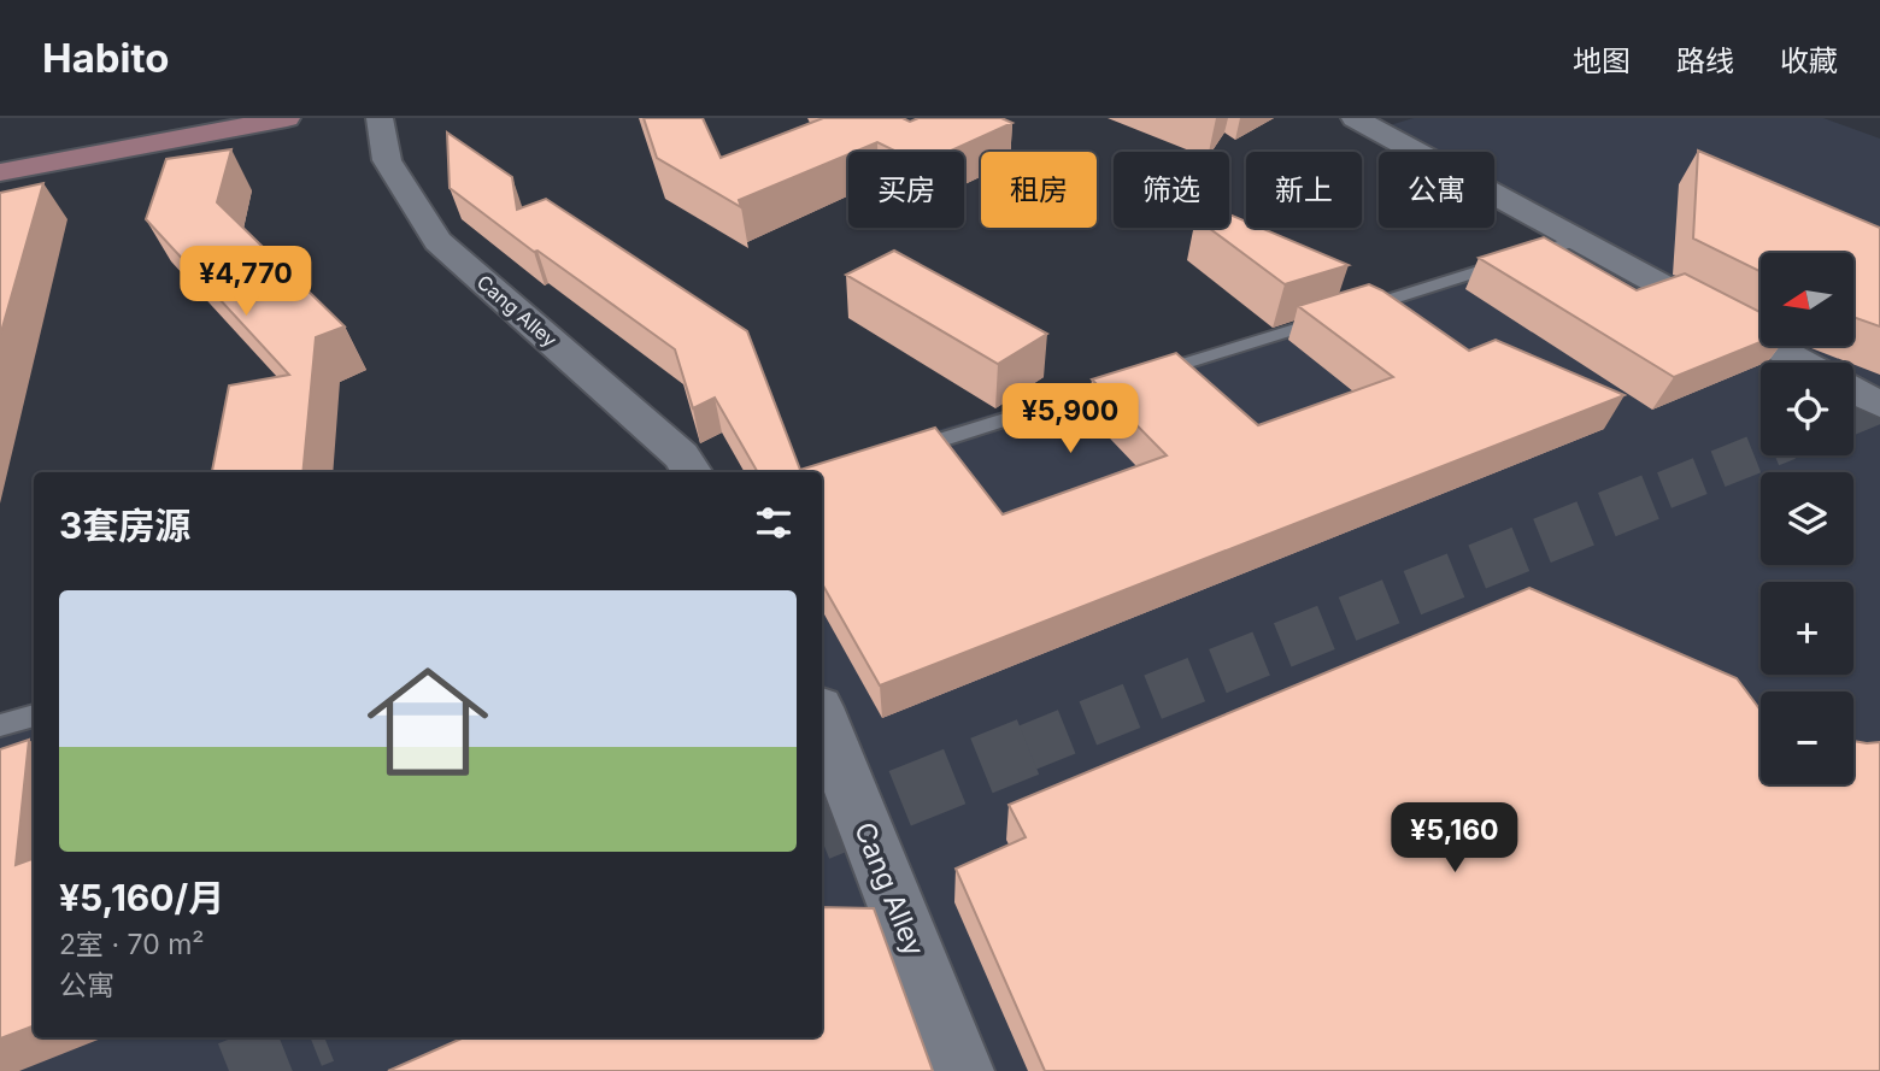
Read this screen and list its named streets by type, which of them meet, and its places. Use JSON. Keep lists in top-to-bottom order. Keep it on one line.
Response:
{"streets":{"street":["Cang Alley"]},"north":"left","page":{"header":"Habito","nav":["地图","路线","收藏"],"chip":["买房","租房","筛选","新上","公寓"],"price":["¥4,770","¥5,900","¥5,160"],"map_buttons":["+","−"],"heading":"3套房源","list":[{"name":"¥5,160/月","note":"2室 · 70 m² · 公寓"}]}}
